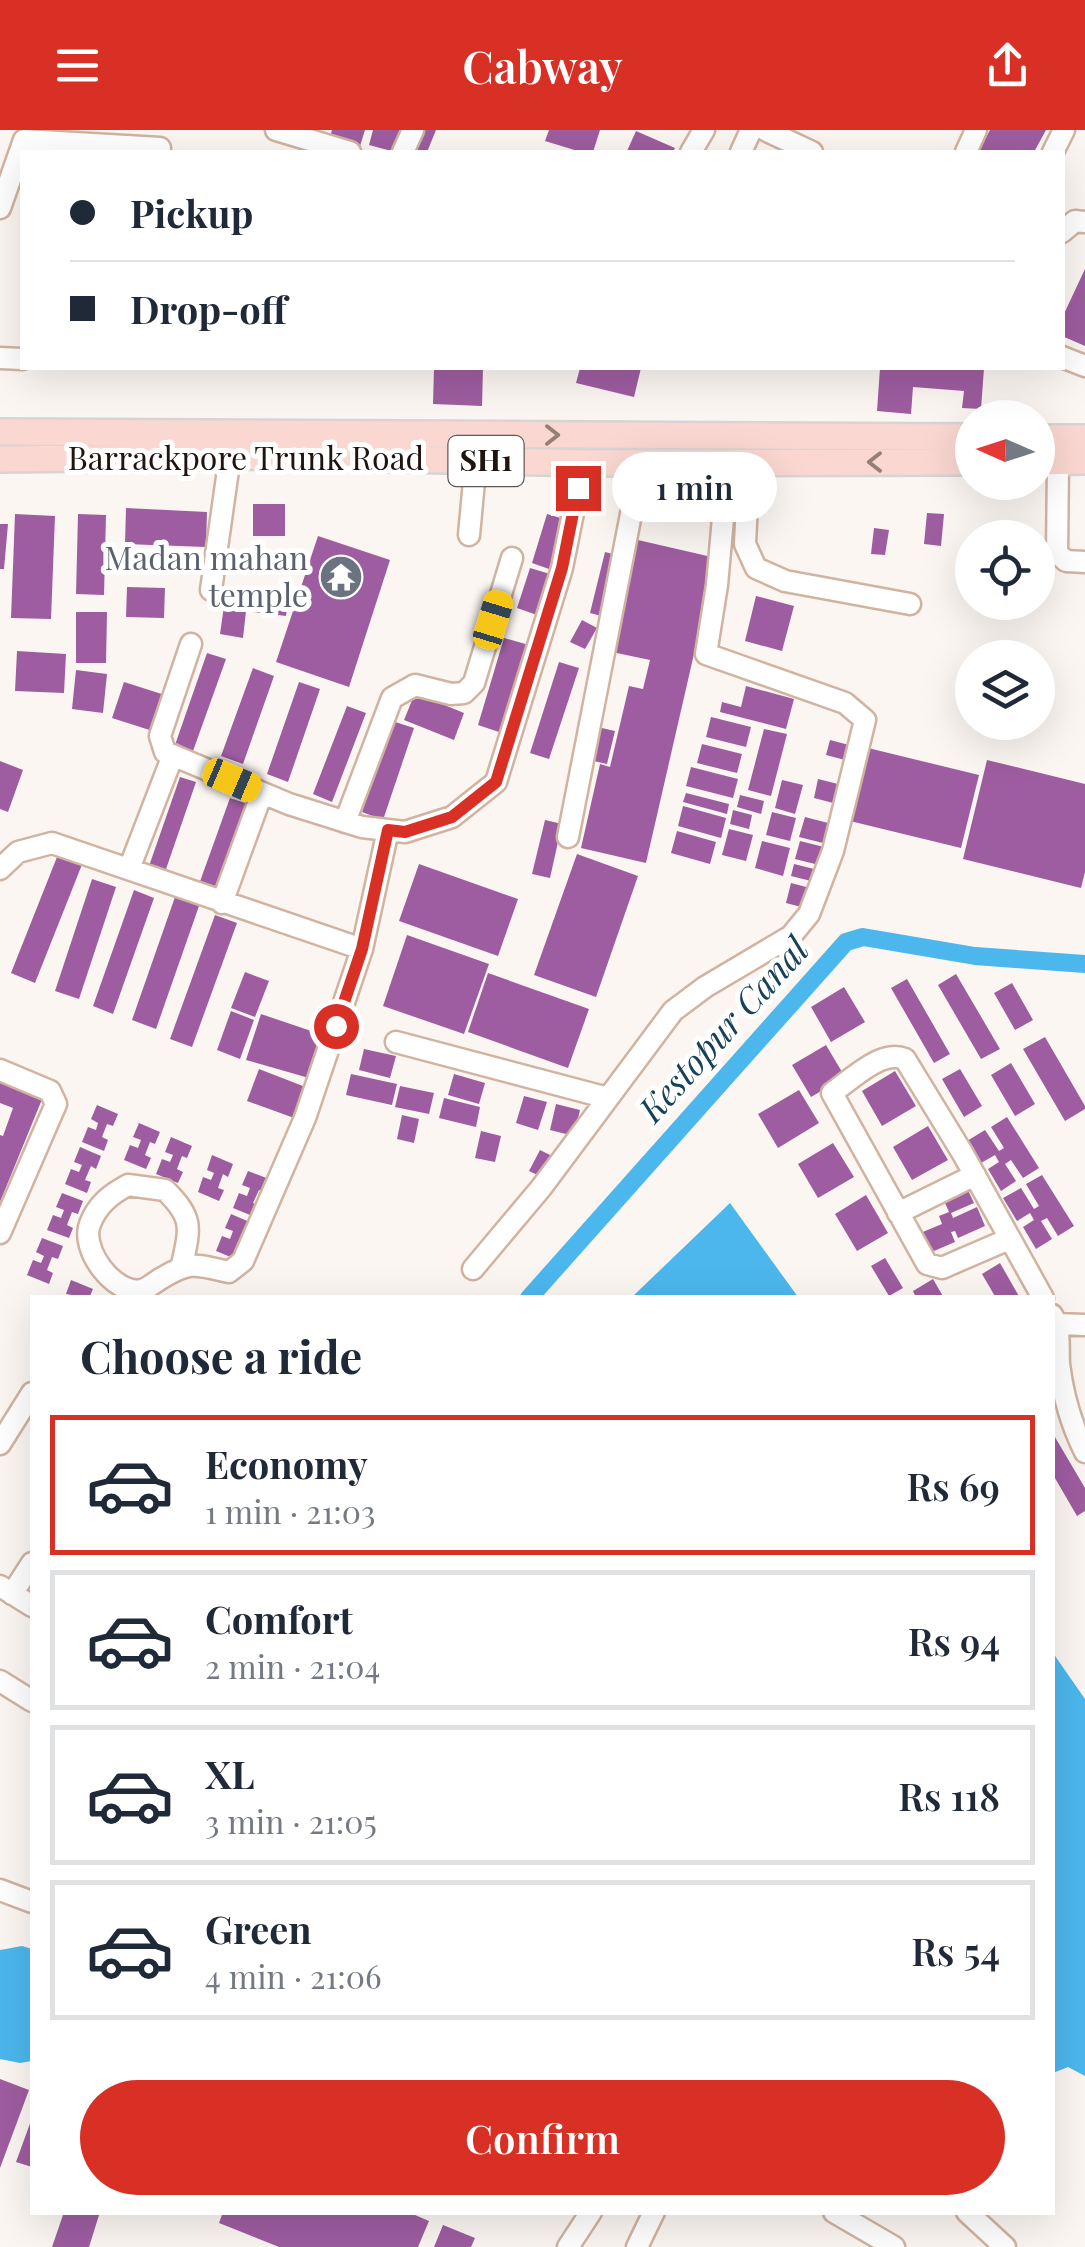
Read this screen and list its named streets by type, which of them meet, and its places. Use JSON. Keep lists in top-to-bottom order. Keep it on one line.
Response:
{"streets":{"main road":["Barrackpore Trunk Road","SH1"]},"water":["Kestopur Canal"],"places":{"temple":["Madan mahan temple"]},"north":"left","page":{"header":"Cabway","banner":["Pickup","Drop-off"],"bubble":"1 min","heading":"Choose a ride","list":[{"name":"Economy","note":"1 min · 21:03","value":"Rs 69"},{"name":"Comfort","note":"2 min · 21:04","value":"Rs 94"},{"name":"XL","note":"3 min · 21:05","value":"Rs 118"},{"name":"Green","note":"4 min · 21:06","value":"Rs 54"}],"buttons":"Confirm"}}
